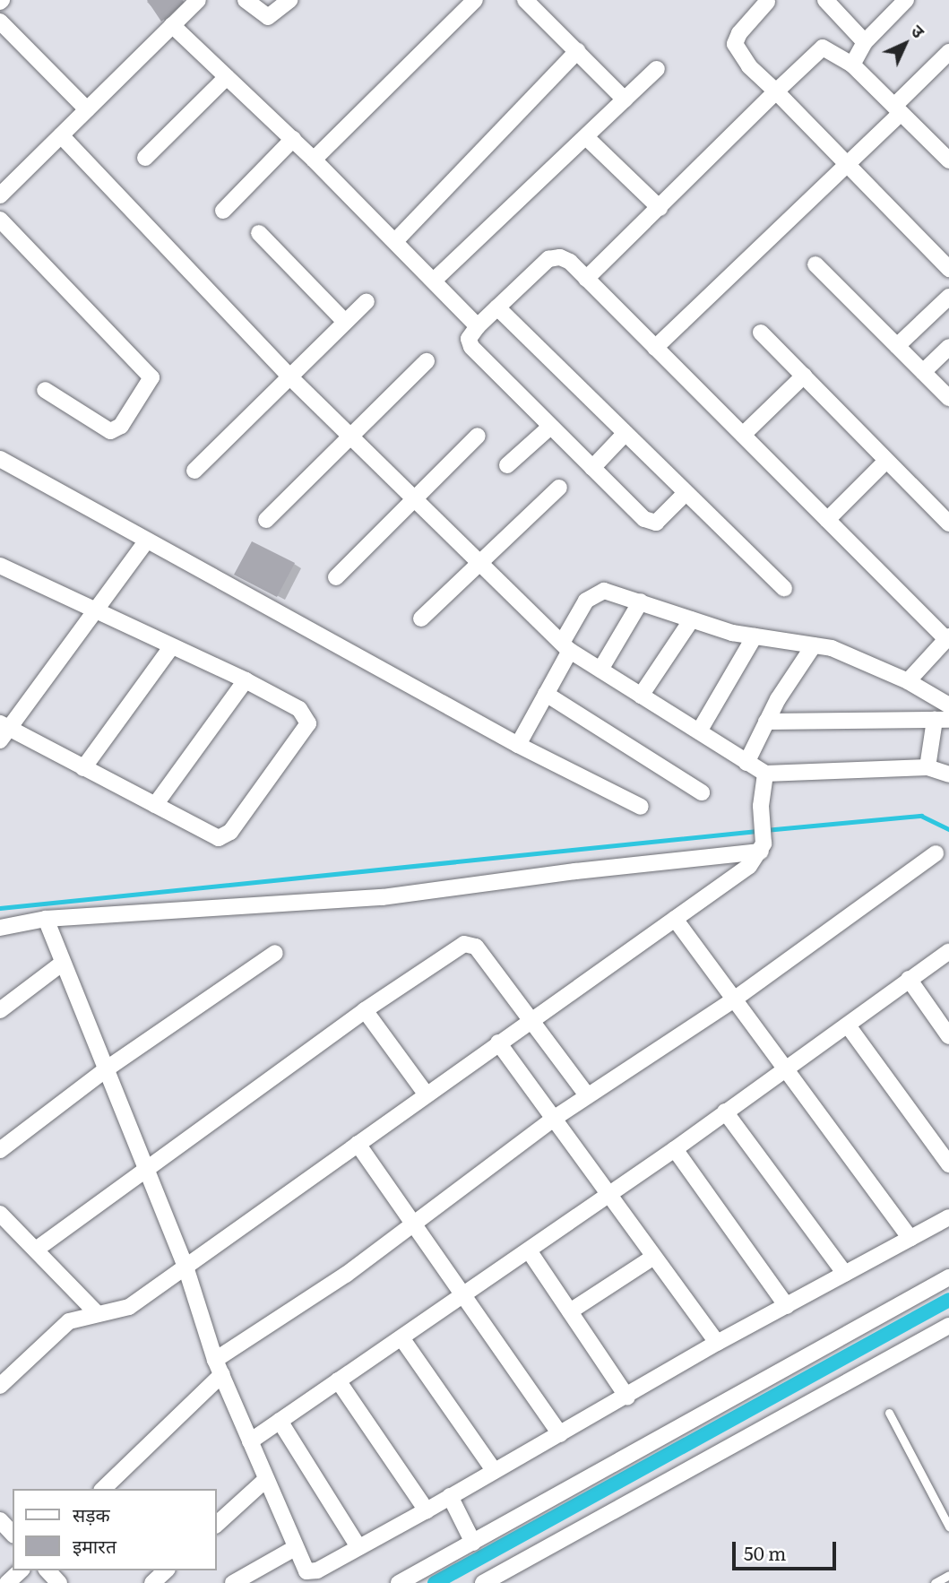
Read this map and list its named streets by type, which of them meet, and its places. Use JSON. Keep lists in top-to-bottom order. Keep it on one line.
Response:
{"legend":["सड़क","इमारत"],"scale_bar":"50 m","north":"top right"}
